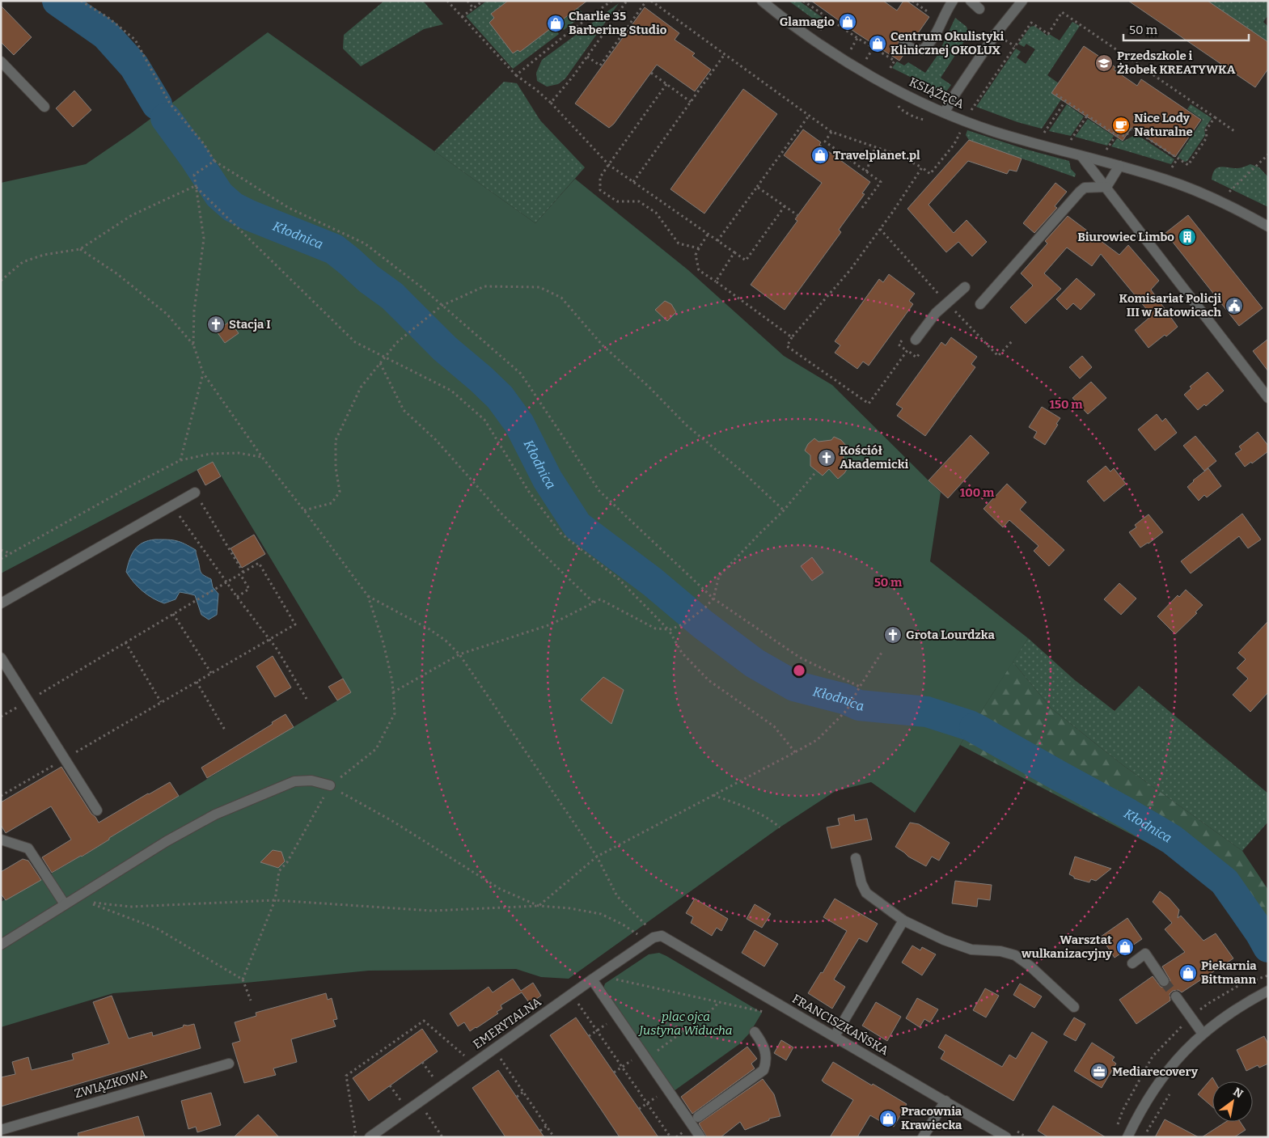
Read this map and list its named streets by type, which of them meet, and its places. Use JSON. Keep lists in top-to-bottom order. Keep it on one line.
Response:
{"streets":{"street":["KSIĄŻĘCA","EMERYTALNA","FRANCISZKAŃSKA","ZWIĄZKOWA"]},"crossings":[["EMERYTALNA","FRANCISZKAŃSKA"]],"water":["Kłodnica"],"parks":["plac ojca Justyna Widucha"],"places":{"shop":["Glamagio","Charlie 35 Barbering Studio","Centrum Okulistyki Klinicznej OKOLUX","Travelplanet.pl","Warsztat wulkanizacyjny","Piekarnia Bittmann","Pracownia Krawiecka"],"school or university":["Przedszkole i Żłobek KREATYWKA"],"cafe":["Nice Lody Naturalne"],"building":["Biurowiec Limbo"],"public building":["Komisariat Policji III w Katowicach"],"church":["Stacja I","Kościół Akademicki","Grota Lourdzka"],"office":["Mediarecovery"]},"scale_bar":"50 m","north":"top right","rings":["150 m","100 m","50 m"]}
